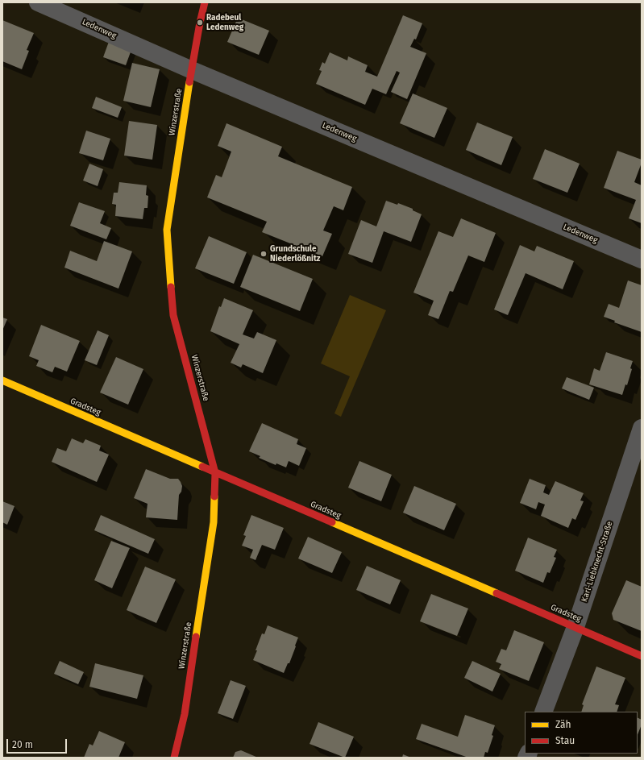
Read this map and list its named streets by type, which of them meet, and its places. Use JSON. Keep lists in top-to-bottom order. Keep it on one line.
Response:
{"streets":{"street":["Ledenweg","Winzerstraße","Gradsteg","Karl-Liebknecht-Straße"]},"crossings":[["Ledenweg","Winzerstraße"],["Winzerstraße","Gradsteg"],["Gradsteg","Karl-Liebknecht-Straße"]],"places":["Radebeul Ledenweg","Grundschule Niederlößnitz"],"legend":["Zäh","Stau"],"scale_bar":"20 m"}
